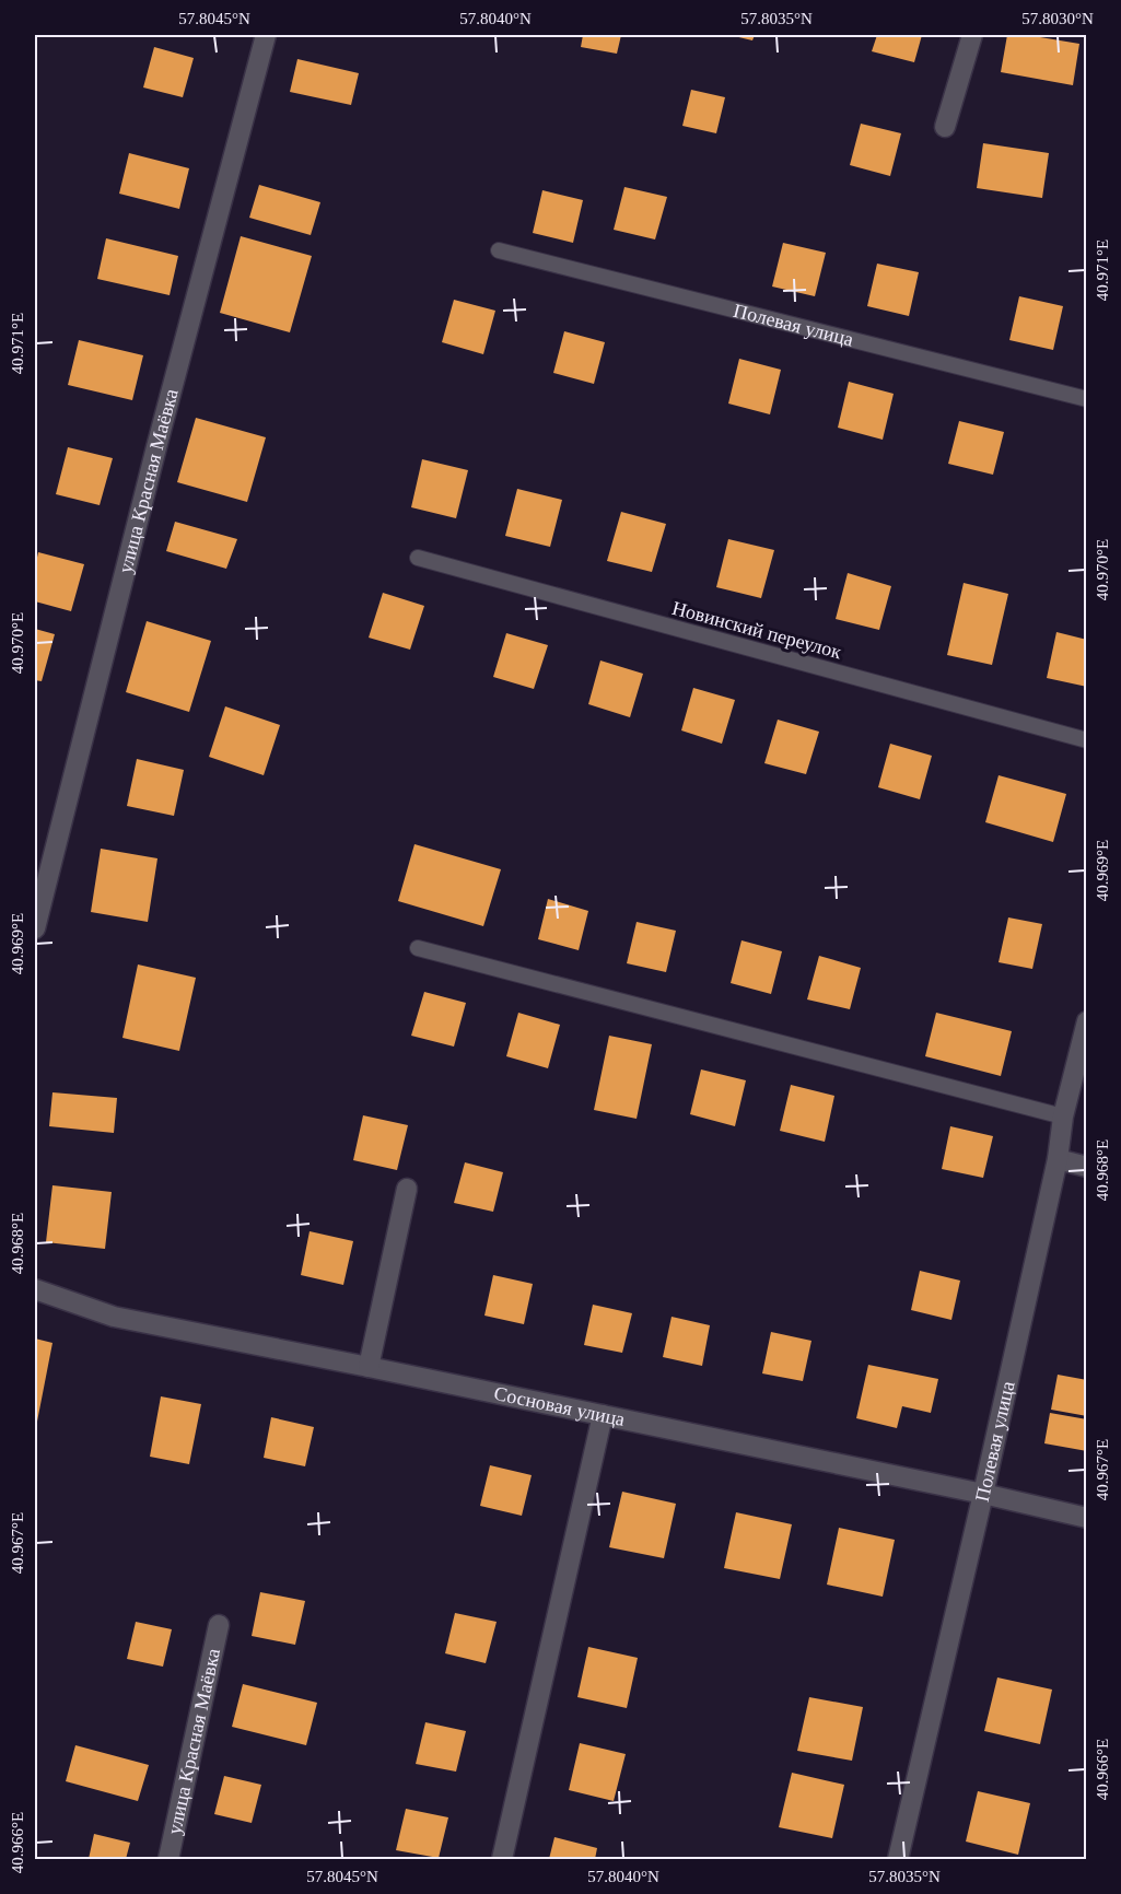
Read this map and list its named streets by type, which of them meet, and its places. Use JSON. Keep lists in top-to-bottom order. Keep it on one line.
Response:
{"streets":{"street":["Полевая улица","улица Красная Маёвка","Сосновая улица"],"lane":["Новинский переулок"]},"crossings":[["Полевая улица","Сосновая улица"]],"coordinates":["57.8045°N","57.8040°N","57.8035°N","57.8030°N","40.971°E","40.970°E","40.969°E","40.968°E","40.967°E","40.966°E"]}
